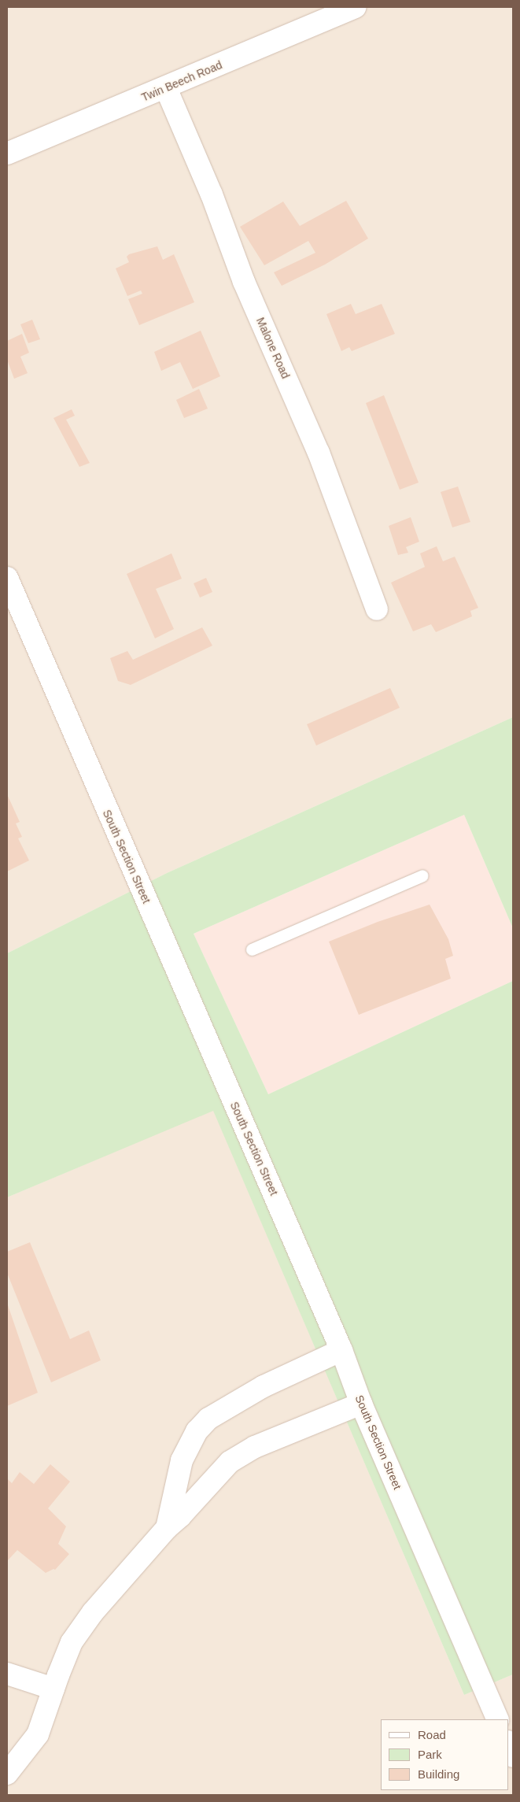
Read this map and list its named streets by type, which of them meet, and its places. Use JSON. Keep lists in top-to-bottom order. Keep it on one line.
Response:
{"streets":{"street":["Twin Beech Road","Malone Road","South Section Street"]},"crossings":[["Twin Beech Road","Malone Road"]],"legend":["Road","Park","Building"]}
